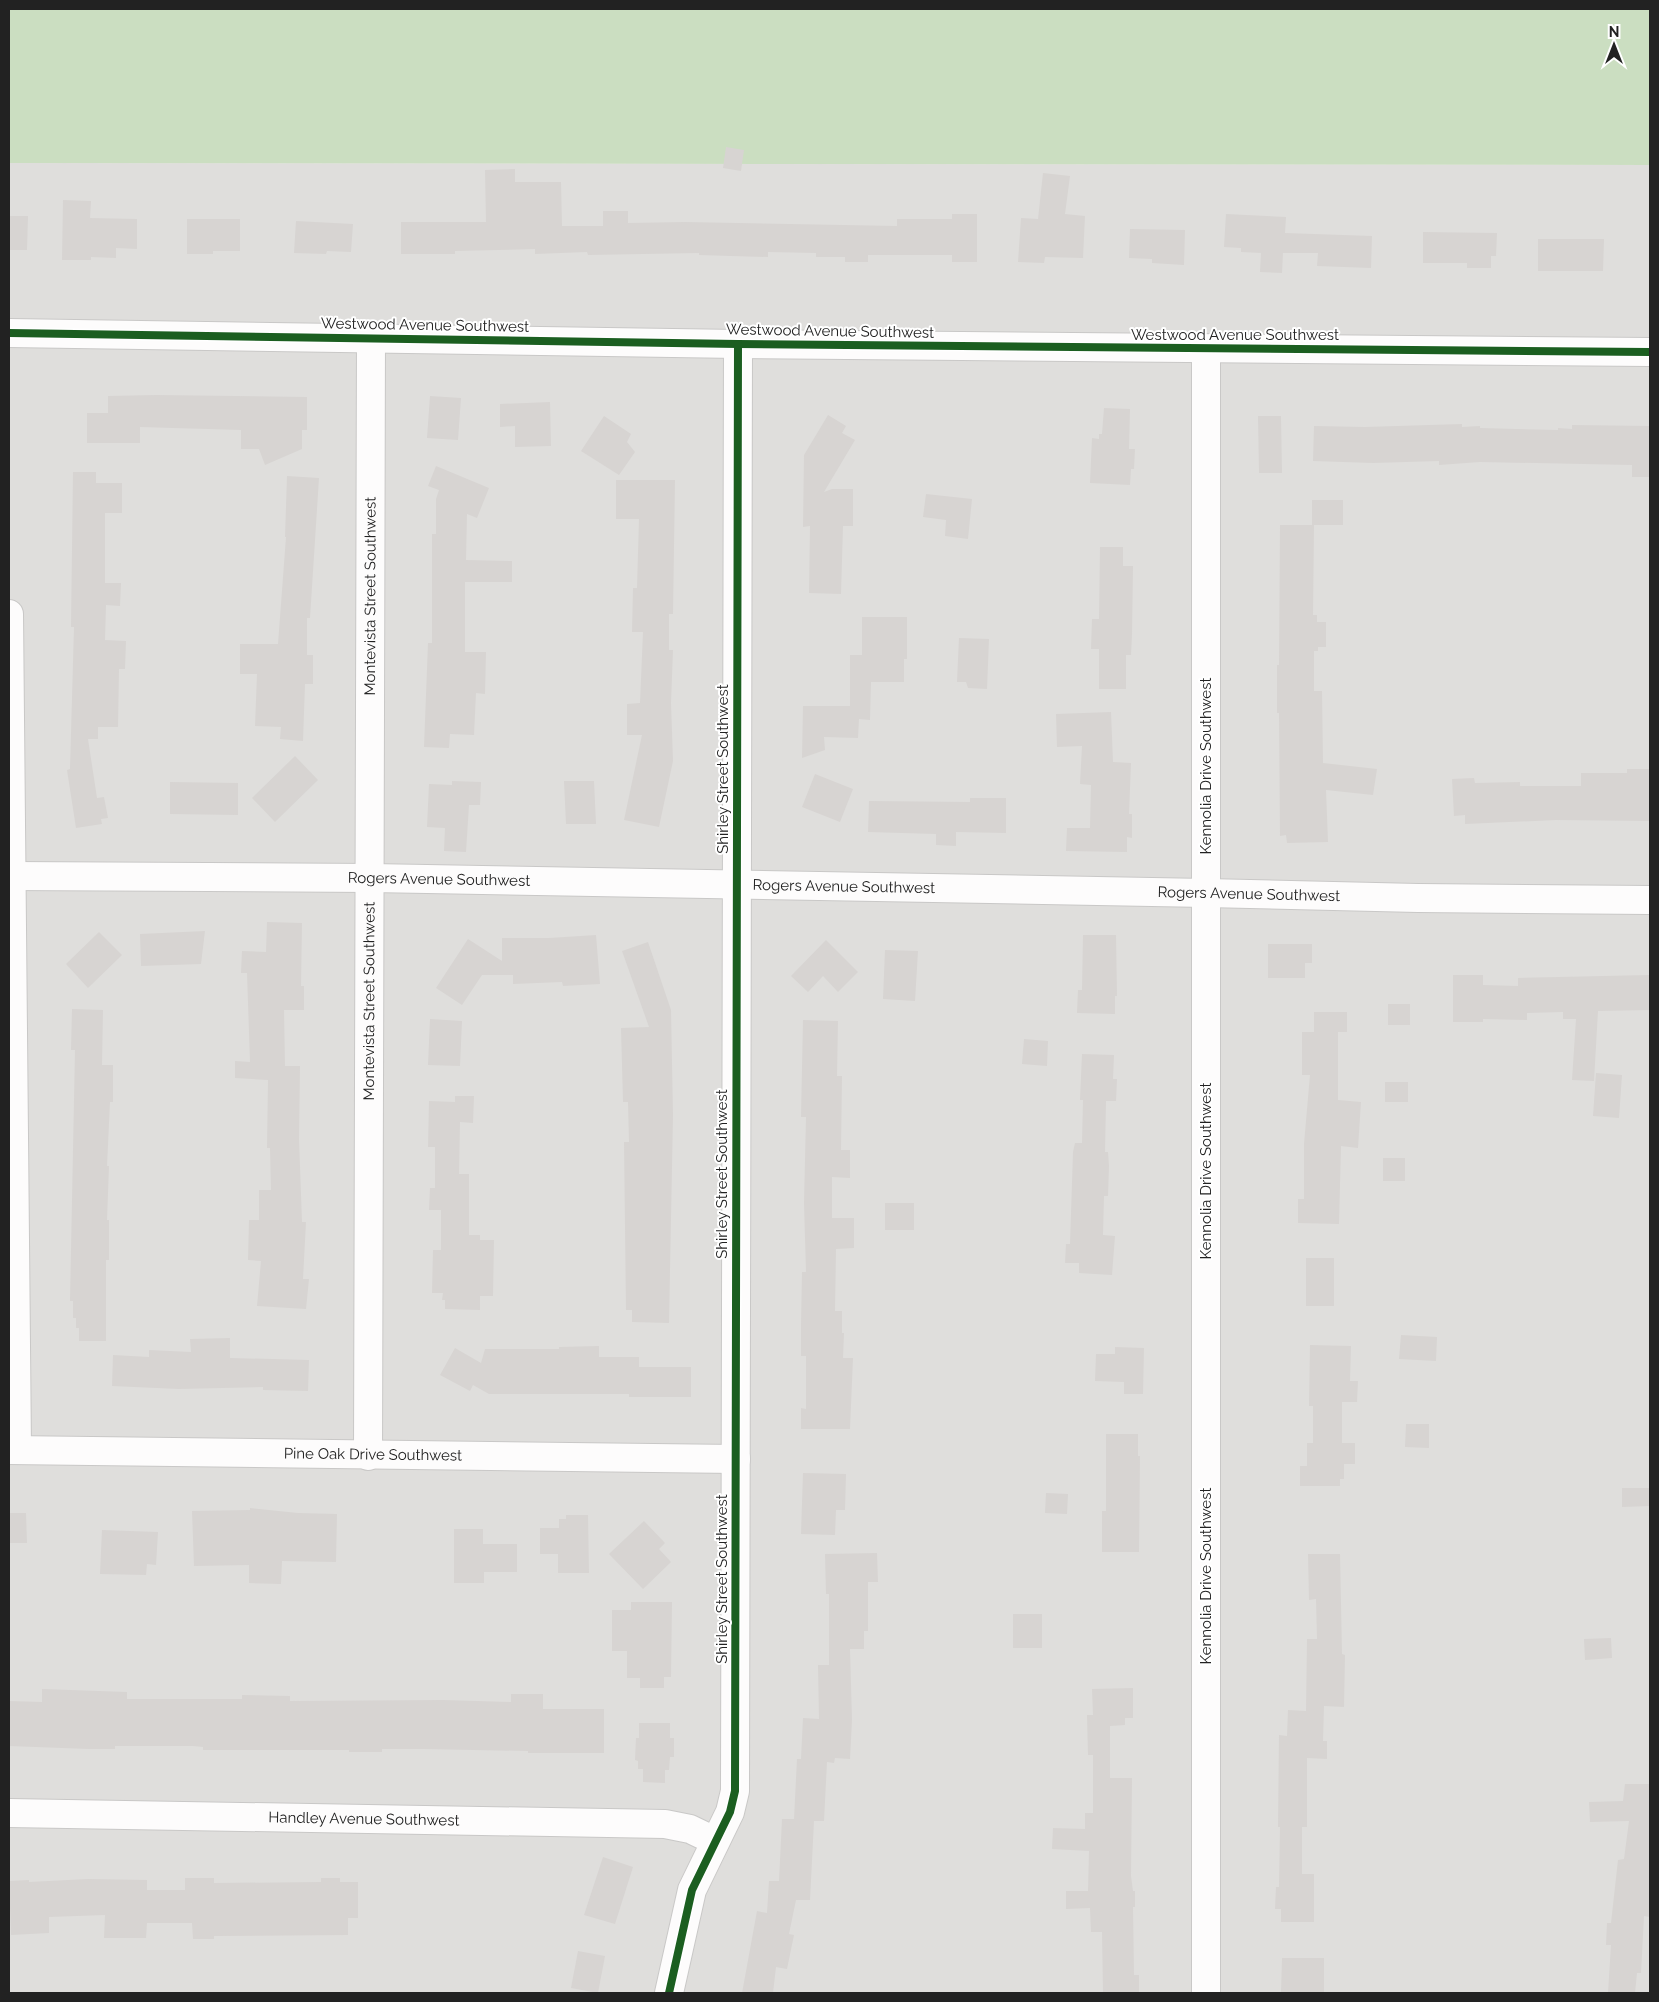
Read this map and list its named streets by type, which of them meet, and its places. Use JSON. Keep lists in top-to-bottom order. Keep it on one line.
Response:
{"streets":{"street":["Westwood Avenue Southwest","Montevista Street Southwest","Kennolia Drive Southwest","Shirley Street Southwest","Rogers Avenue Southwest","Pine Oak Drive Southwest","Handley Avenue Southwest"]},"crossings":[["Westwood Avenue Southwest","Montevista Street Southwest"],["Westwood Avenue Southwest","Kennolia Drive Southwest"],["Westwood Avenue Southwest","Shirley Street Southwest"],["Montevista Street Southwest","Rogers Avenue Southwest"],["Montevista Street Southwest","Pine Oak Drive Southwest"],["Kennolia Drive Southwest","Rogers Avenue Southwest"],["Shirley Street Southwest","Rogers Avenue Southwest"],["Shirley Street Southwest","Pine Oak Drive Southwest"],["Shirley Street Southwest","Handley Avenue Southwest"]],"north":"top"}
